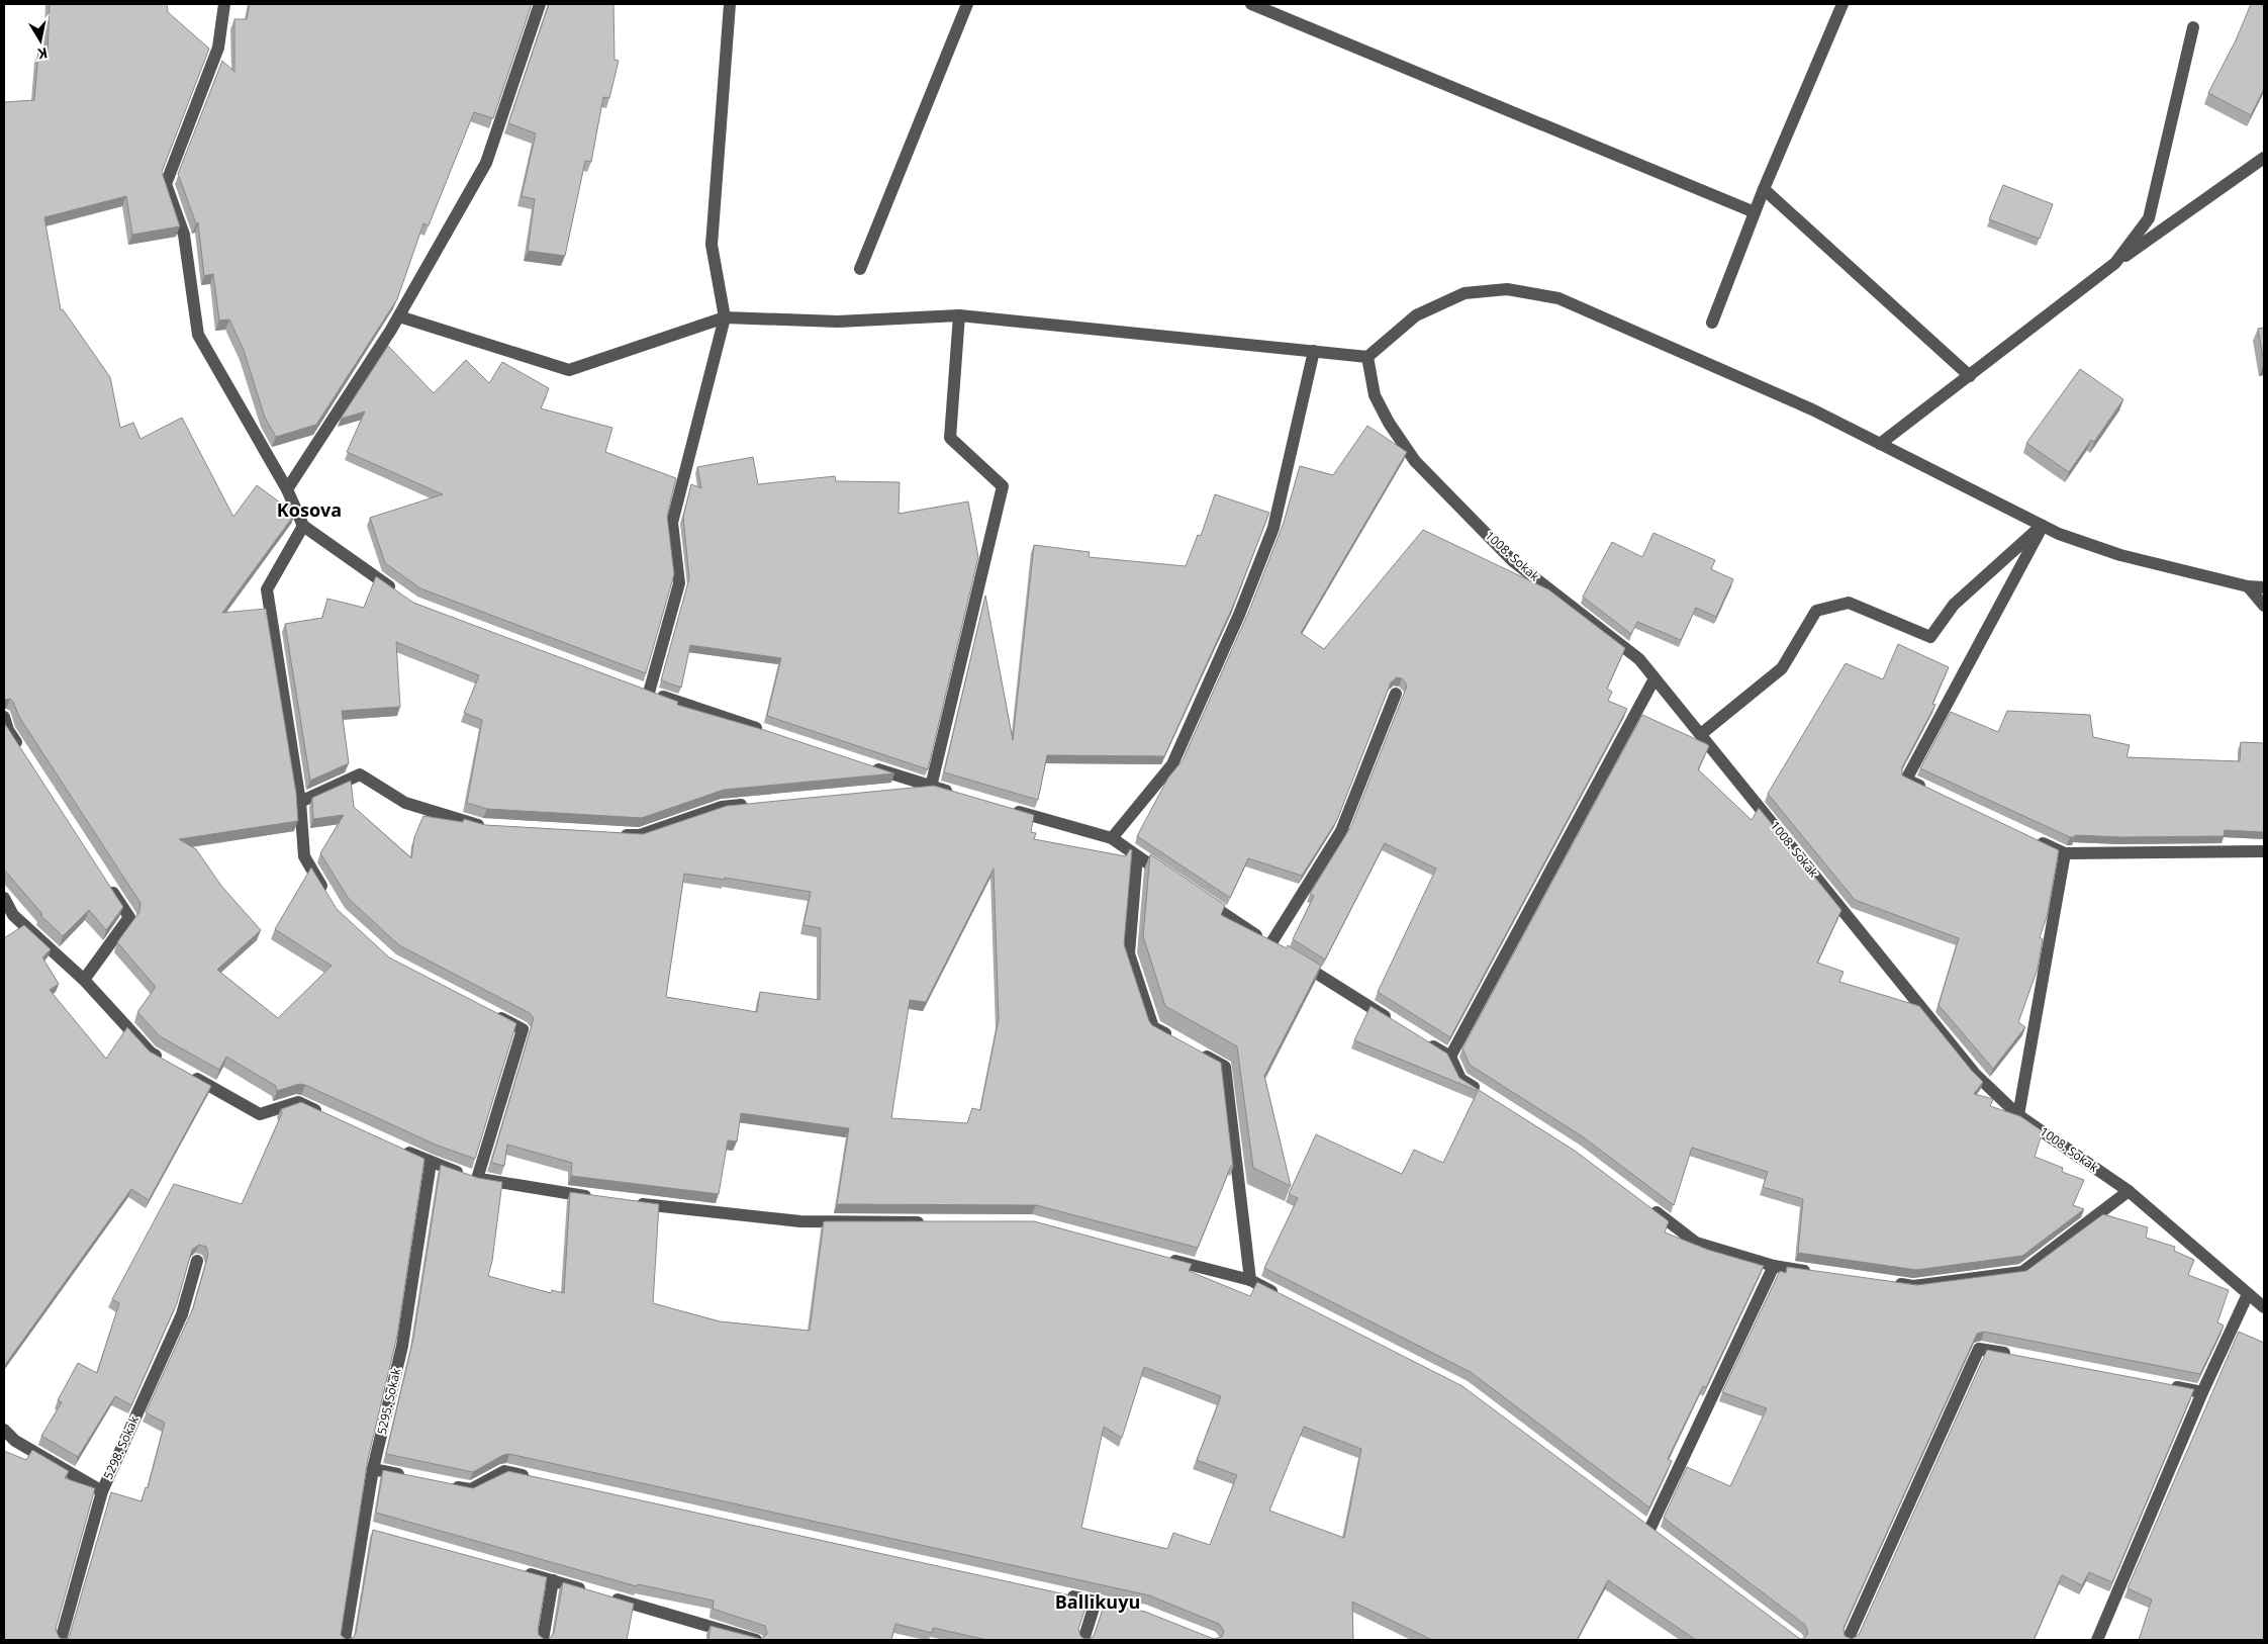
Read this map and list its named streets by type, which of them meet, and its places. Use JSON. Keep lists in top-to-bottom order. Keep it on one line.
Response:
{"streets":{"street":["1008. Sokak","5295. Sokak","5298. Sokak"]},"districts":["Kosova","Ballıkuyu"],"north":"bottom"}
